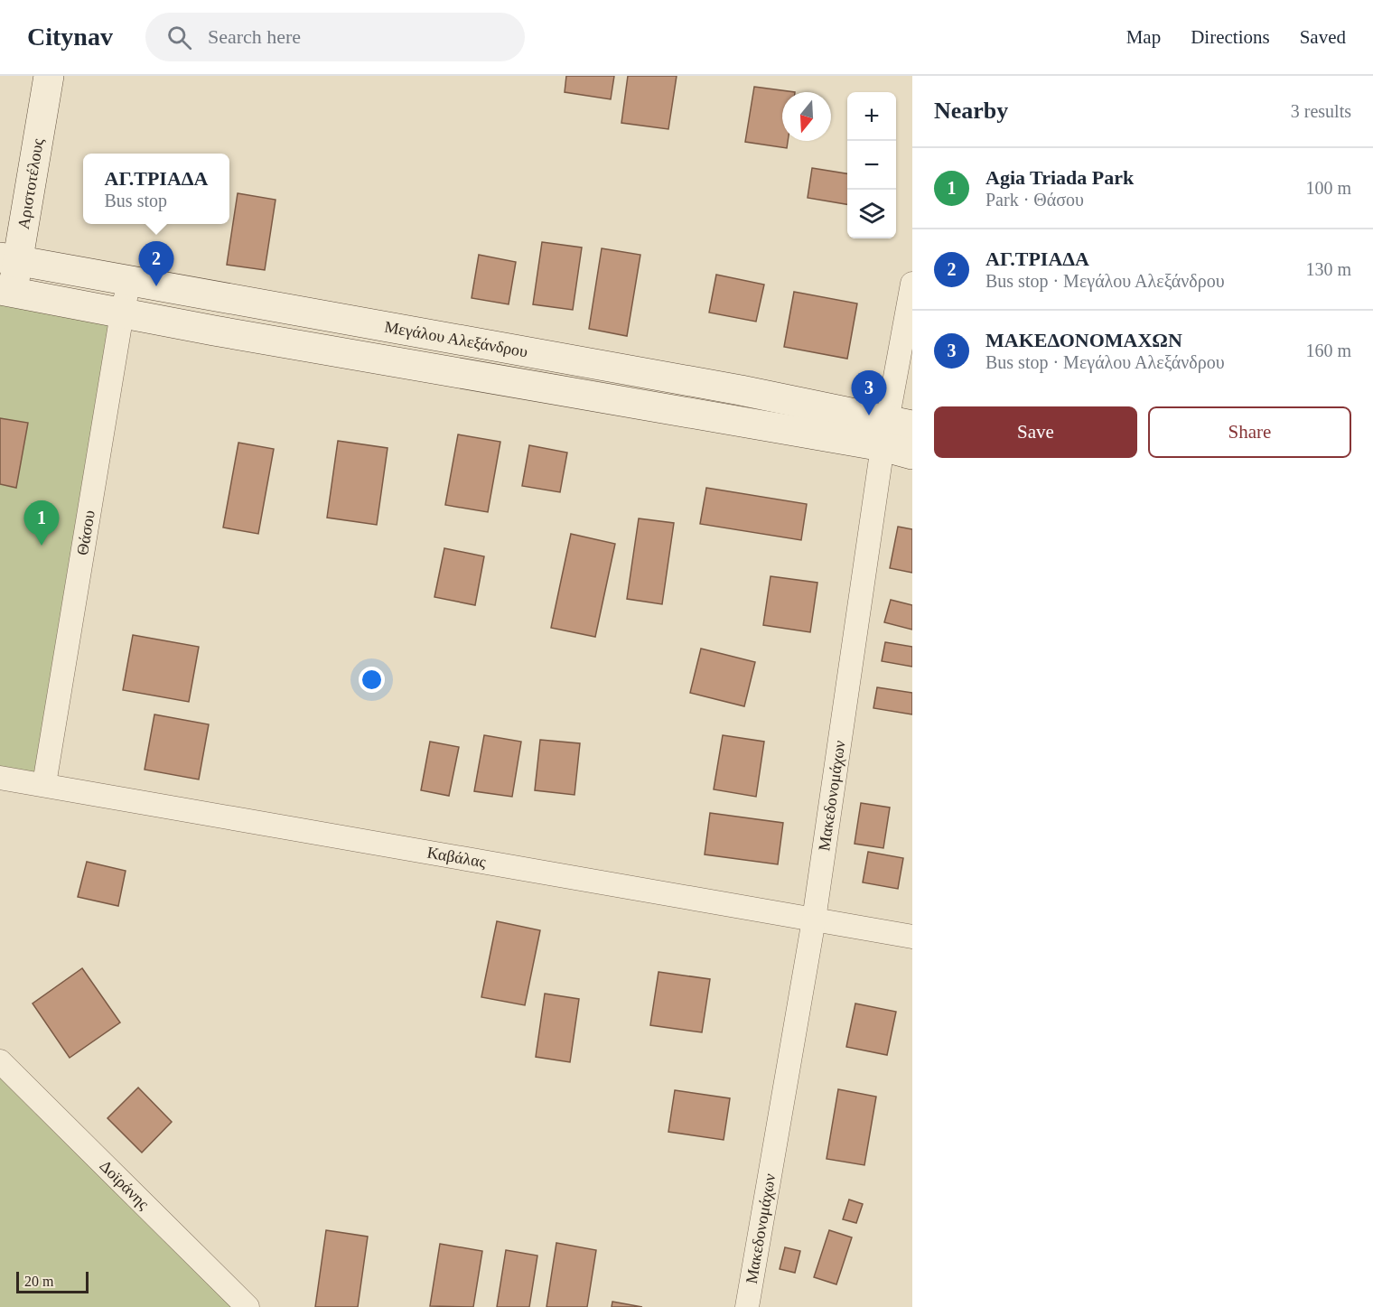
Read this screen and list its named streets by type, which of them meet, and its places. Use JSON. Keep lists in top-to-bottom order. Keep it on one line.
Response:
{"streets":{"street":["Αριστοτέλους","Μεγάλου Αλεξάνδρου","Θάσου","Μακεδονομάχων","Καβάλας","Δοϊράνης"]},"crossings":[["Αριστοτέλους","Μεγάλου Αλεξάνδρου"],["Μεγάλου Αλεξάνδρου","Θάσου"],["Μεγάλου Αλεξάνδρου","Μακεδονομάχων"],["Θάσου","Καβάλας"],["Μακεδονομάχων","Καβάλας"]],"scale_bar":"20 m","north":"bottom","page":{"header":"Citynav","search":"Search here","nav":["Map","Directions","Saved"],"heading":["Nearby","3 results"],"map_buttons":["+","−"],"list":[{"mark":"1","name":"Agia Triada Park","note":"Park · Θάσου","value":"100 m"},{"mark":"2","name":"ΑΓ.ΤΡΙΑΔΑ","note":"Bus stop · Μεγάλου Αλεξάνδρου","value":"130 m"},{"mark":"3","name":"ΜΑΚΕΔΟΝΟΜΑΧΩΝ","note":"Bus stop · Μεγάλου Αλεξάνδρου","value":"160 m"}],"popup":["ΑΓ.ΤΡΙΑΔΑ","Bus stop"],"pins":["2","3","1"],"buttons":["Save","Share"],"scale":"20 m"}}
